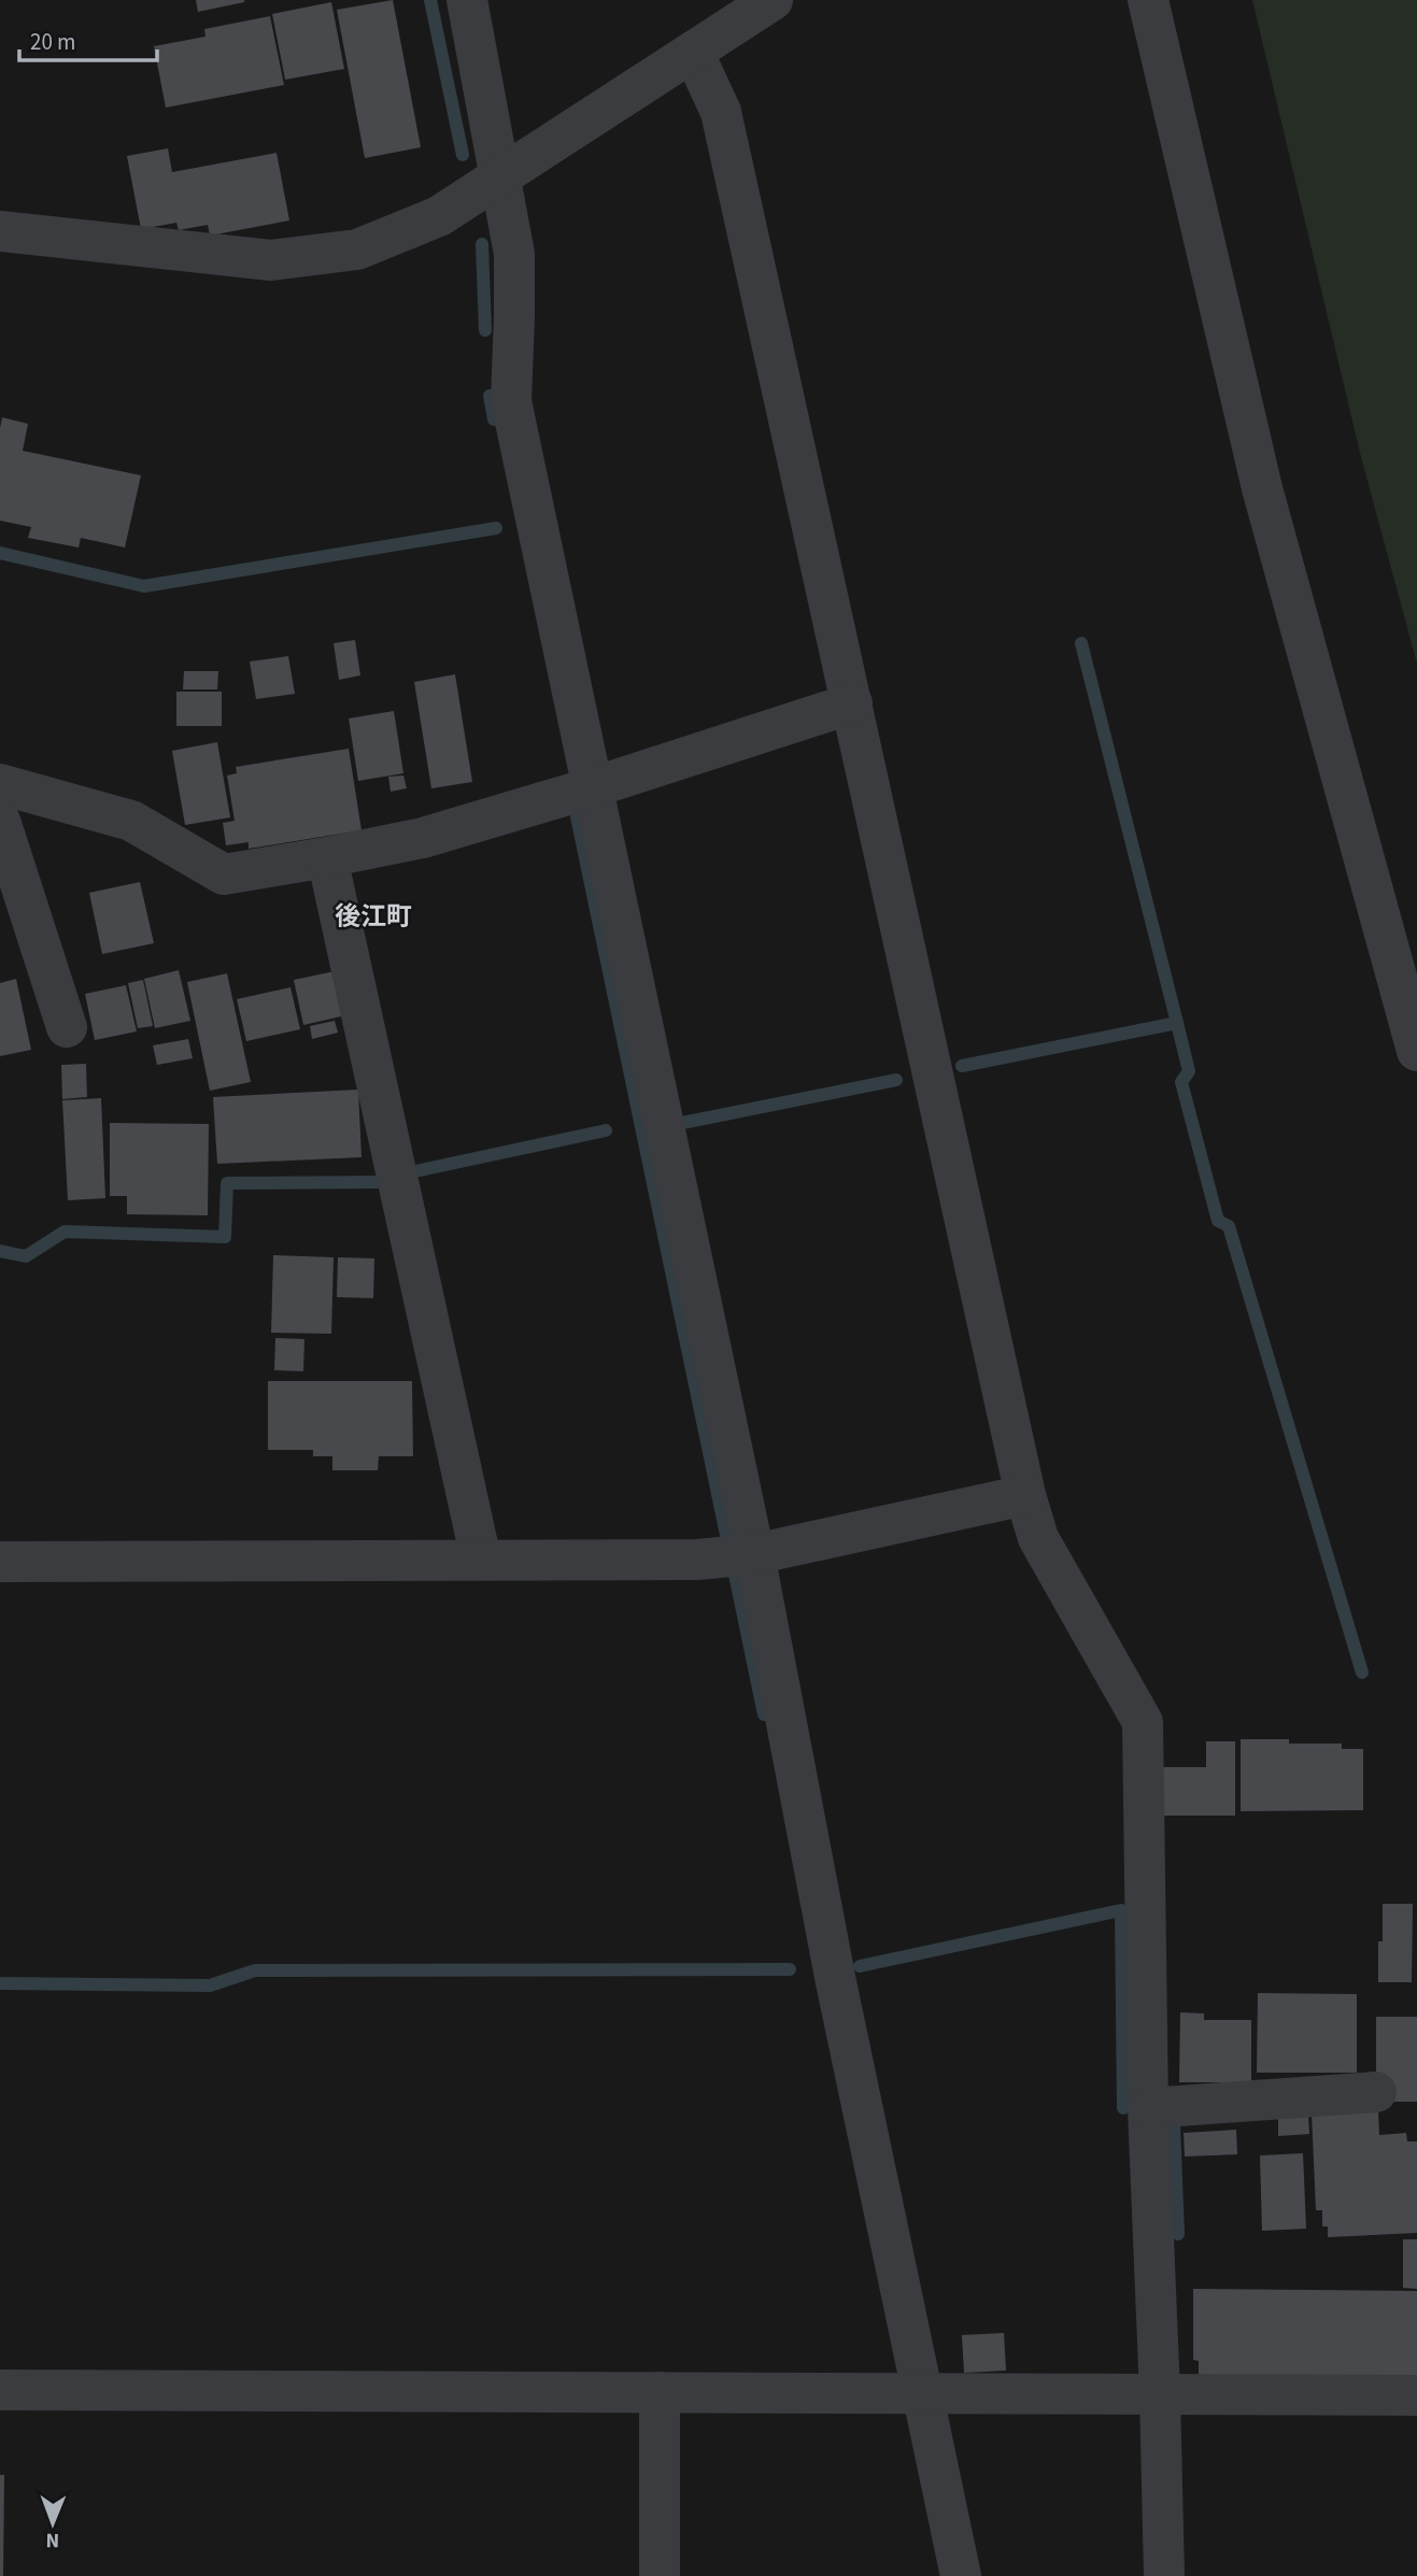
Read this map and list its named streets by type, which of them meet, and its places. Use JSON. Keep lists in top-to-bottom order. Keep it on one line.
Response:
{"districts":["後江町"],"scale_bar":"20 m","north":"bottom"}
